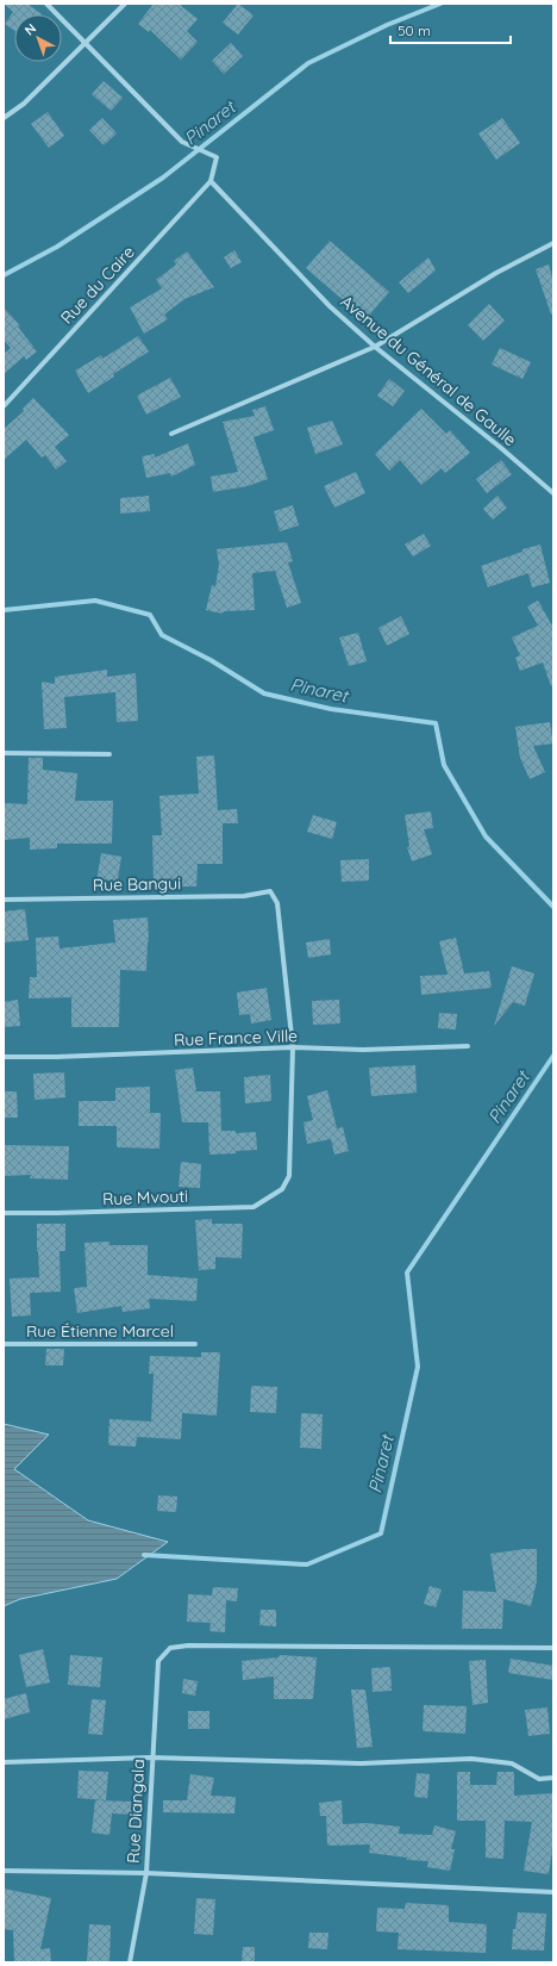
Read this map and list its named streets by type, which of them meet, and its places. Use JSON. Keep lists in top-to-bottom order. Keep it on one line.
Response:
{"streets":{"street":["Rue du Caire","Avenue du Général de Gaulle","Rue Bangui","Rue France Ville","Rue Mvouti","Rue Étienne Marcel","Rue Diangala"]},"crossings":[["Rue du Caire","Avenue du Général de Gaulle"],["Rue Bangui","Rue France Ville"],["Rue Bangui","Rue Mvouti"],["Rue France Ville","Rue Mvouti"]],"water":["Pinaret"],"scale_bar":"50 m","north":"top left"}
